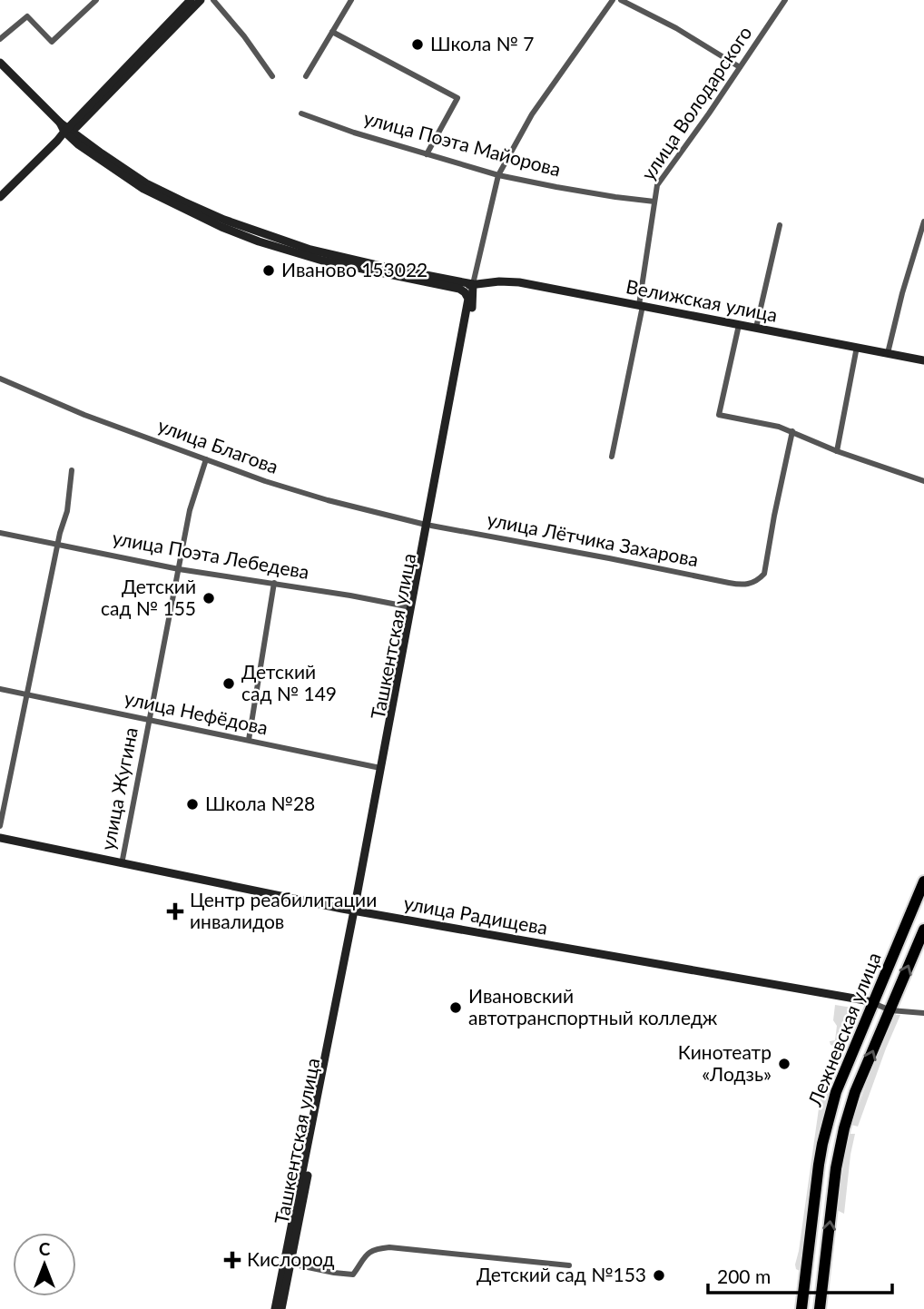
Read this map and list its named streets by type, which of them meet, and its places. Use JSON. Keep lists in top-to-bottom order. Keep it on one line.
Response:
{"streets":{"highway":["Лежневская улица"],"main road":["Велижская улица","Ташкентская улица","улица Радищева"],"street":["улица Володарского","улица Поэта Майорова","улица Благова","улица Лётчика Захарова","улица Поэта Лебедева","улица Нефёдова","улица Жугина"]},"crossings":[["улица Володарского","улица Поэта Майорова"],["улица Володарского","Велижская улица"],["улица Поэта Майорова","Ташкентская улица"],["Велижская улица","Ташкентская улица"],["улица Благова","улица Лётчика Захарова"],["улица Благова","Ташкентская улица"],["улица Благова","улица Жугина"],["улица Лётчика Захарова","Ташкентская улица"],["улица Поэта Лебедева","Ташкентская улица"],["улица Поэта Лебедева","улица Жугина"],["Ташкентская улица","улица Нефёдова"],["Ташкентская улица","улица Радищева"],["улица Нефёдова","улица Жугина"],["улица Жугина","улица Радищева"],["улица Радищева","Лежневская улица"]],"places":{"other":["Школа № 7","Иваново 153022","Детский сад № 155","Детский сад № 149","Школа №28","Ивановский автотранспортный колледж","Кинотеатр «Лодзь»","Детский сад №153"],"health":["Центр реабилитации инвалидов","Кислород"]},"scale_bar":"200 m","north":"top"}
